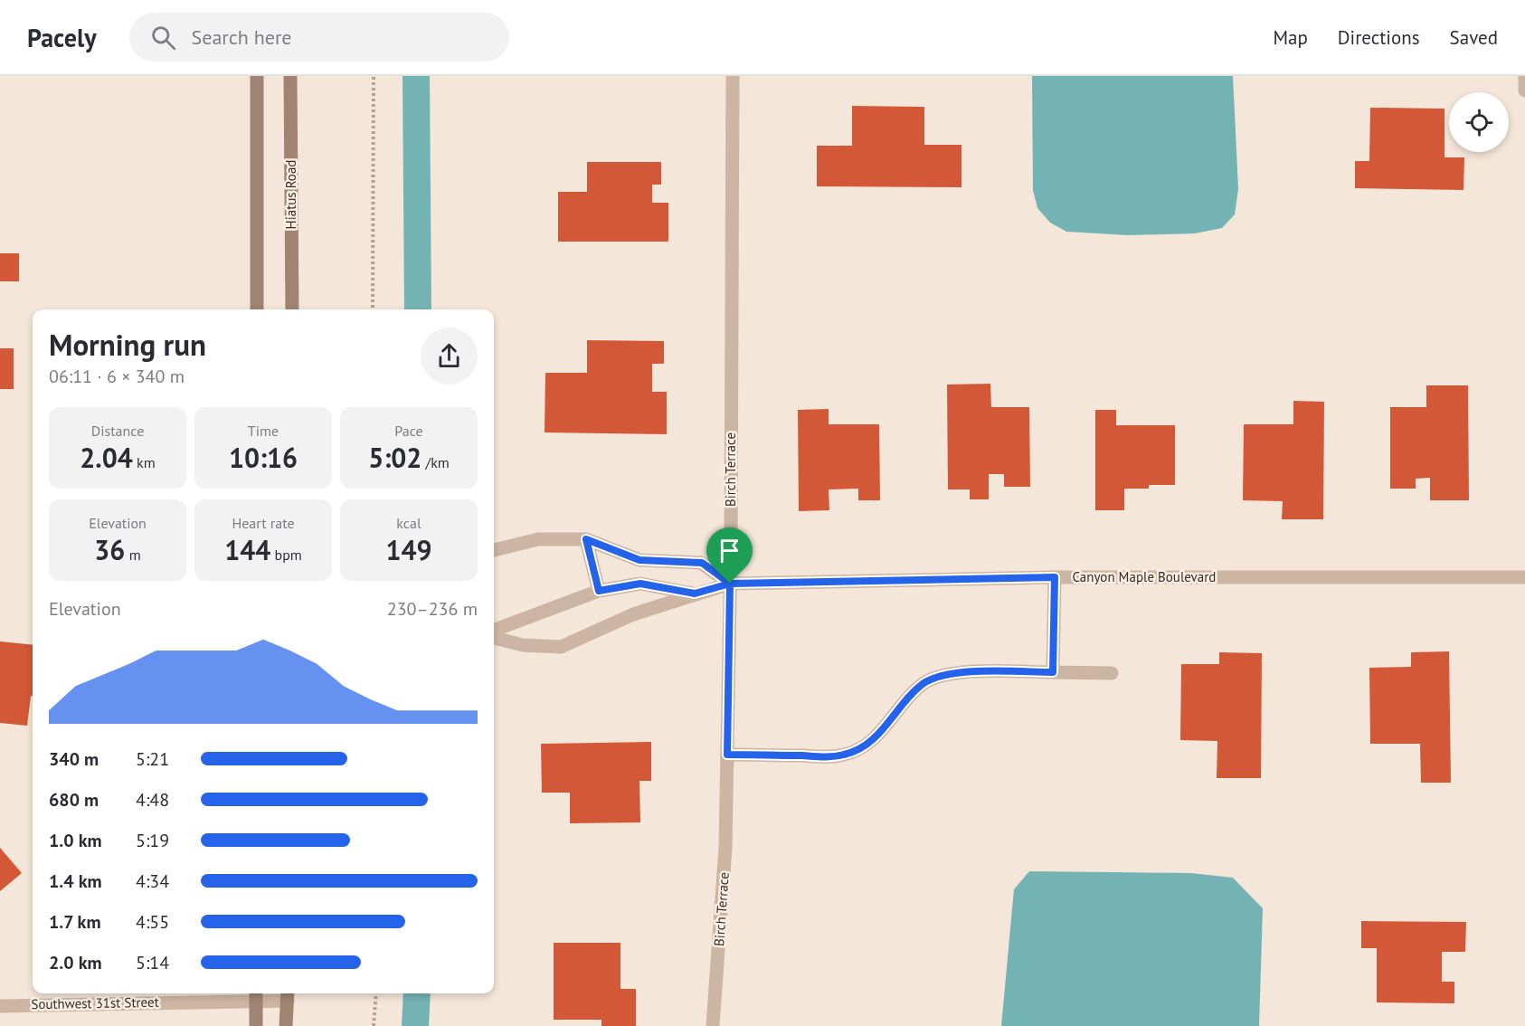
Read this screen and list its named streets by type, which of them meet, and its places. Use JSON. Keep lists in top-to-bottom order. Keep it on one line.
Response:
{"streets":{"street":["Hiatus Road","Birch Terrace","Canyon Maple Boulevard","Southwest 31st Street"]},"crossings":[["Birch Terrace","Canyon Maple Boulevard"]],"page":{"header":"Pacely","search":"Search here","nav":["Map","Directions","Saved"],"heading":["Morning run","06:11 · 6 × 340 m"],"stats":[["Distance","2.04 km"],["Time","10:16"],["Pace","5:02 /km"],["Elevation","36 m"],["Heart rate","144 bpm"],["kcal","149"]],"chart":["Elevation","230–236 m"],"list":[{"name":"340 m","note":"5:21"},{"name":"680 m","note":"4:48"},{"name":"1.0 km","note":"5:19"},{"name":"1.4 km","note":"4:34"},{"name":"1.7 km","note":"4:55"},{"name":"2.0 km","note":"5:14"}]}}
